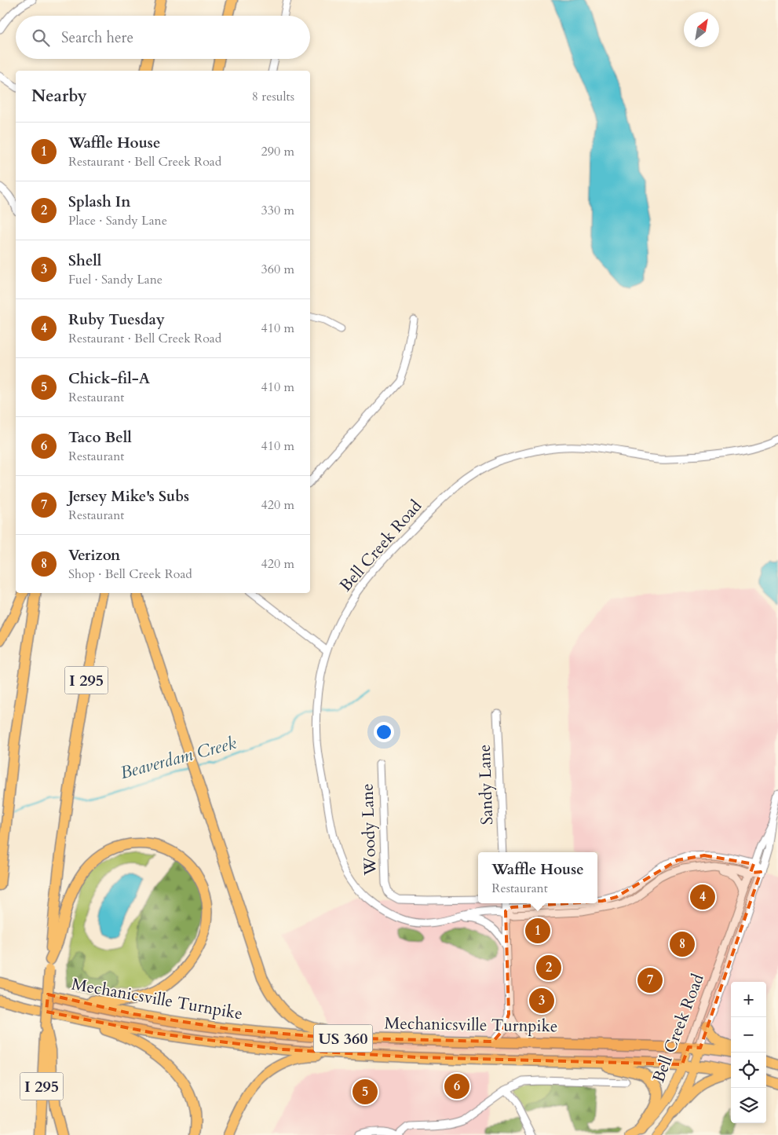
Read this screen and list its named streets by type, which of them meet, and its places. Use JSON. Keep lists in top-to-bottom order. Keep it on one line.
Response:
{"streets":{"highway":["I 295","Mechanicsville Turnpike","US 360"],"main road":["Bell Creek Road"],"street":["Sandy Lane","Woody Lane"]},"crossings":[["Bell Creek Road","Mechanicsville Turnpike"]],"water":["Beaverdam Creek"],"north":"top right","page":{"search":"Search here","heading":["Nearby","8 results"],"list":[{"mark":"1","name":"Waffle House","note":"Restaurant · Bell Creek Road","value":"290 m"},{"mark":"2","name":"Splash In","note":"Place · Sandy Lane","value":"330 m"},{"mark":"3","name":"Shell","note":"Fuel · Sandy Lane","value":"360 m"},{"mark":"4","name":"Ruby Tuesday","note":"Restaurant · Bell Creek Road","value":"410 m"},{"mark":"5","name":"Chick-fil-A","note":"Restaurant","value":"410 m"},{"mark":"6","name":"Taco Bell","note":"Restaurant","value":"410 m"},{"mark":"7","name":"Jersey Mike's Subs","note":"Restaurant","value":"420 m"},{"mark":"8","name":"Verizon","note":"Shop · Bell Creek Road","value":"420 m"}],"popup":["Waffle House","Restaurant"],"pins":["4","1","8","2","7","3","6","5"],"map_buttons":["+","−"]}}
